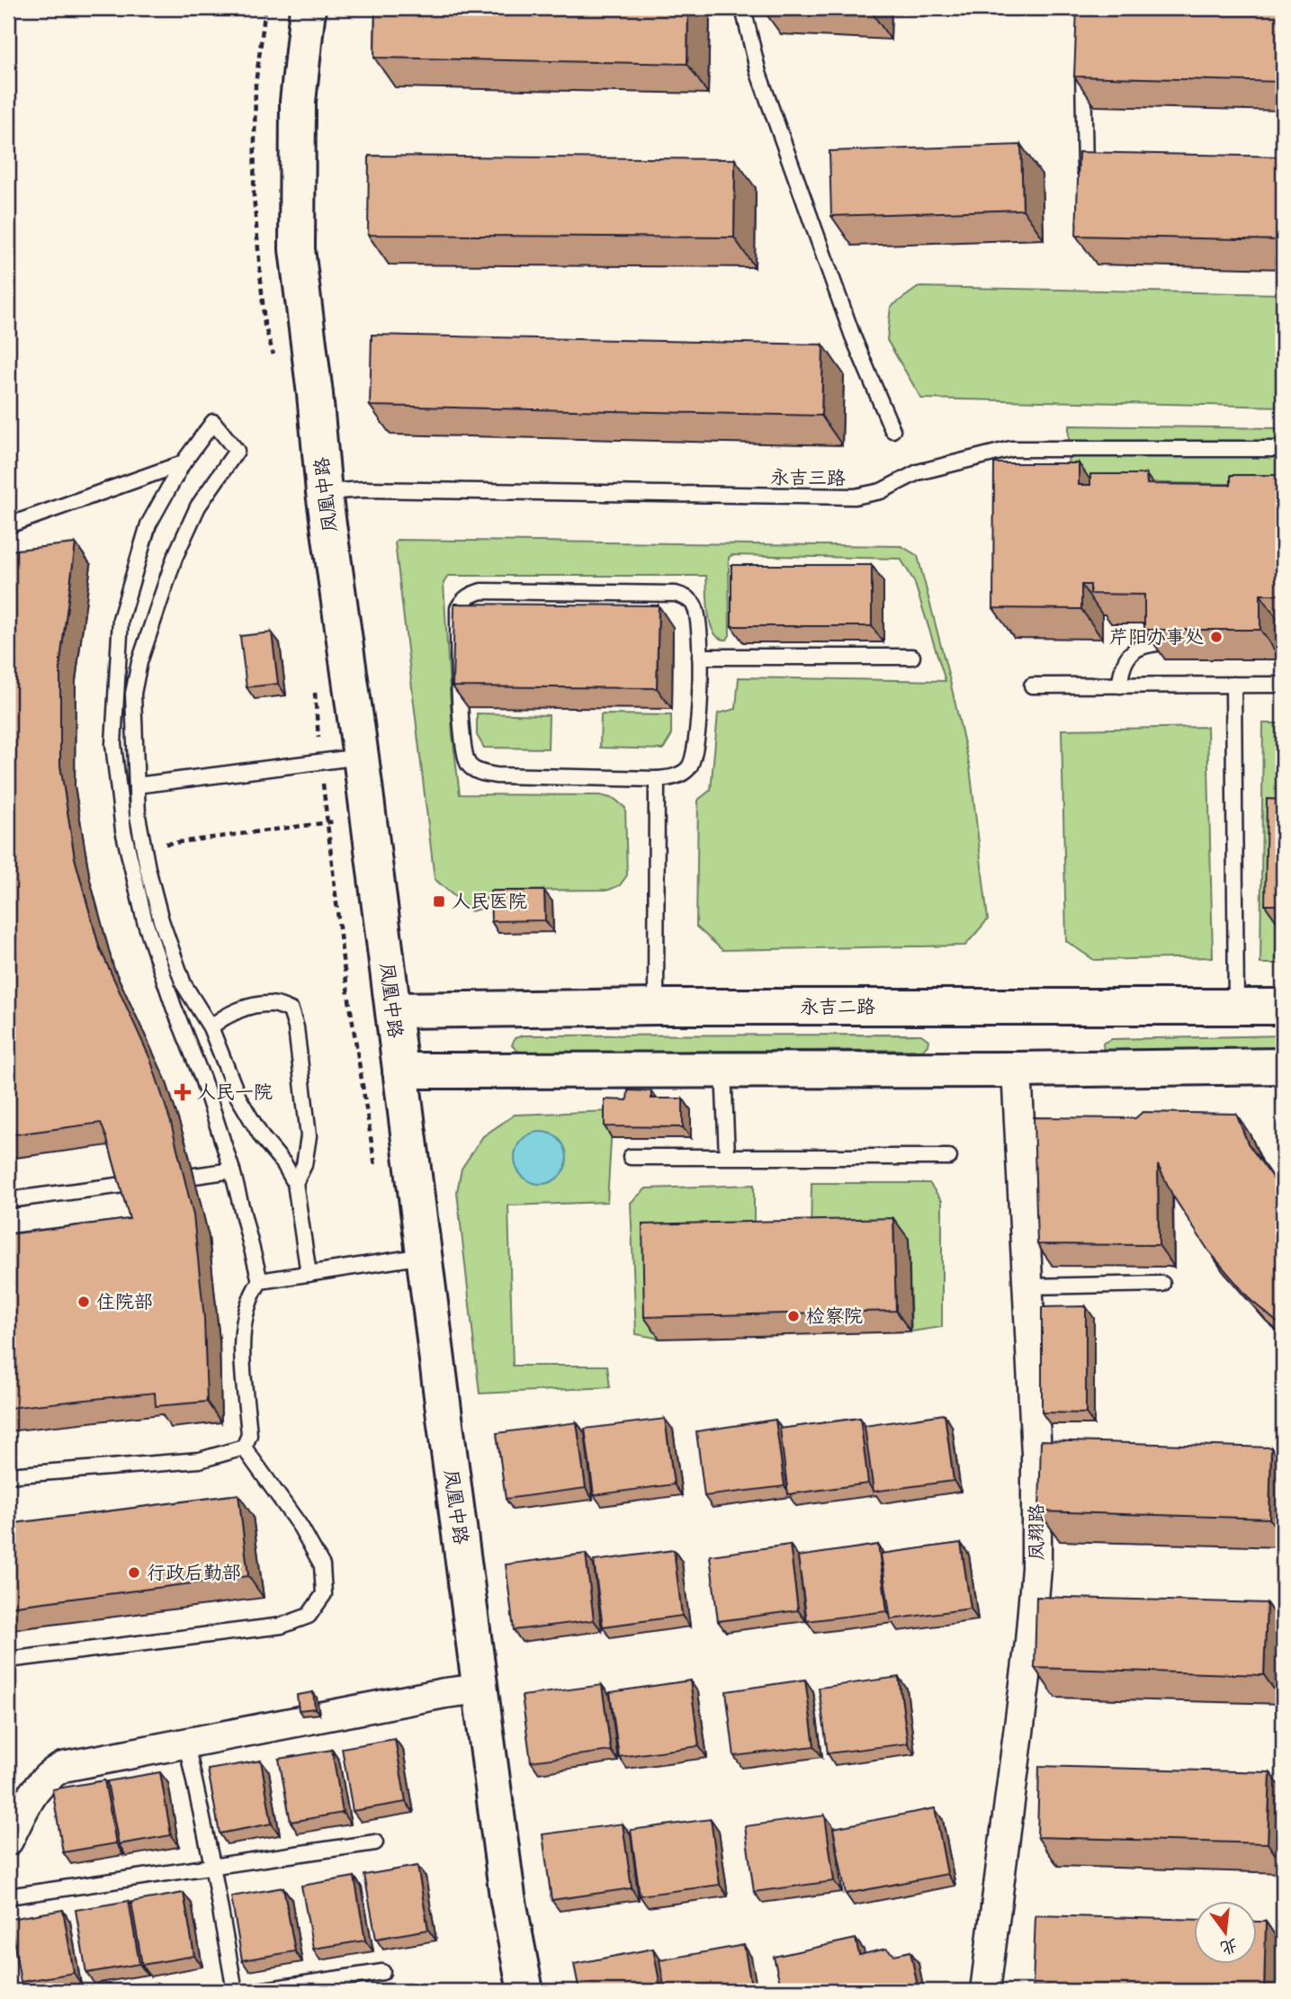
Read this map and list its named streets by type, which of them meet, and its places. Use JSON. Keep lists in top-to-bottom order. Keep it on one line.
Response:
{"streets":{"street":["凤凰中路","永吉二路","凤翔路"],"lane":["永吉三路"]},"crossings":[["永吉三路","凤凰中路"],["凤凰中路","永吉二路"]],"places":{"other":["芹阳办事处","住院部","检察院","行政后勤部"],"transit":["人民医院"],"health":["人民一院"]},"north":"bottom"}
